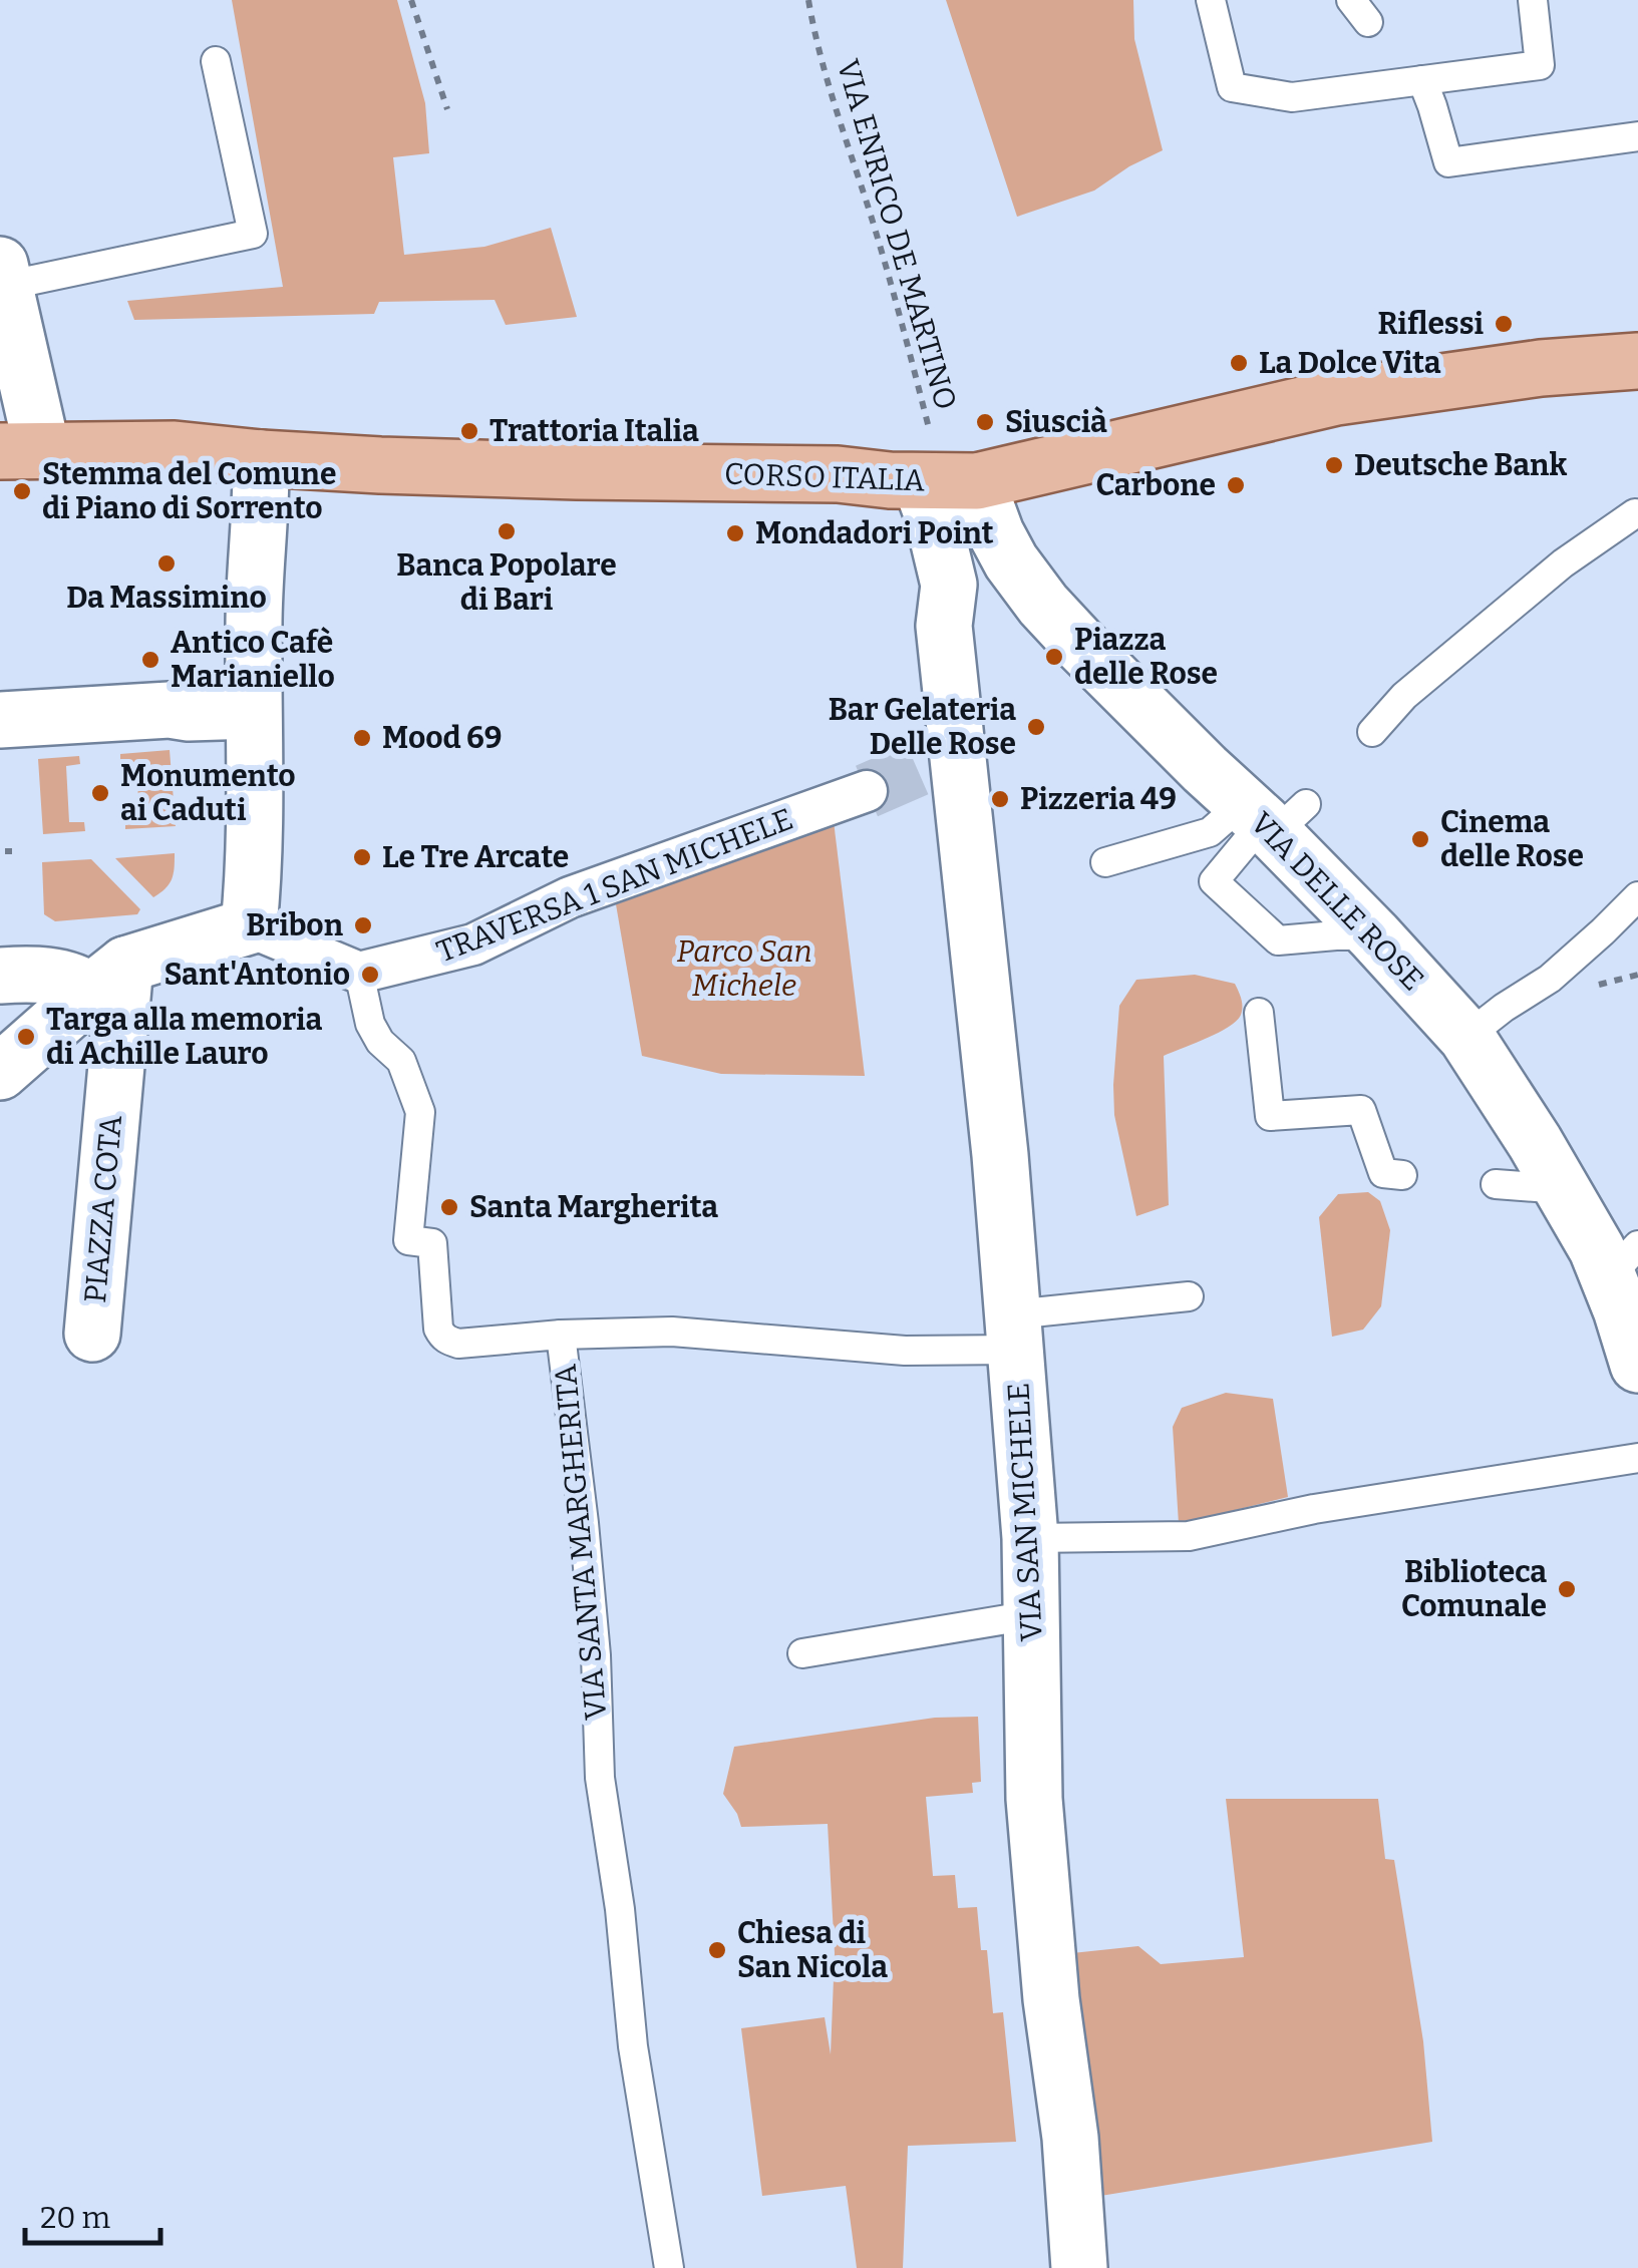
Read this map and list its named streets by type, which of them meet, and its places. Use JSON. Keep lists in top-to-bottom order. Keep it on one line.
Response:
{"streets":{"main road":["CORSO ITALIA"],"street":["TRAVERSA 1 SAN MICHELE","VIA DELLE ROSE","PIAZZA COTA","VIA SAN MICHELE"],"lane":["VIA SANTA MARGHERITA"],"path":["VIA ENRICO DE MARTINO"]},"crossings":[["VIA ENRICO DE MARTINO","CORSO ITALIA"],["VIA ENRICO DE MARTINO","VIA DELLE ROSE"],["CORSO ITALIA","VIA DELLE ROSE"],["TRAVERSA 1 SAN MICHELE","VIA SANTA MARGHERITA"]],"parks":["Parco San Michele"],"places":["Riflessi","La Dolce Vita","Siuscià","Trattoria Italia","Deutsche Bank","Carbone","Stemma del Comune di Piano di Sorrento","Banca Popolare di Bari","Mondadori Point","Da Massimino","Piazza delle Rose","Antico Cafè Marianiello","Bar Gelateria Delle Rose","Mood 69","Monumento ai Caduti","Pizzeria 49","Cinema delle Rose","Le Tre Arcate","Bribon","Sant'Antonio","Targa alla memoria di Achille Lauro","Santa Margherita","Biblioteca Comunale","Chiesa di San Nicola"],"scale_bar":"20 m"}
